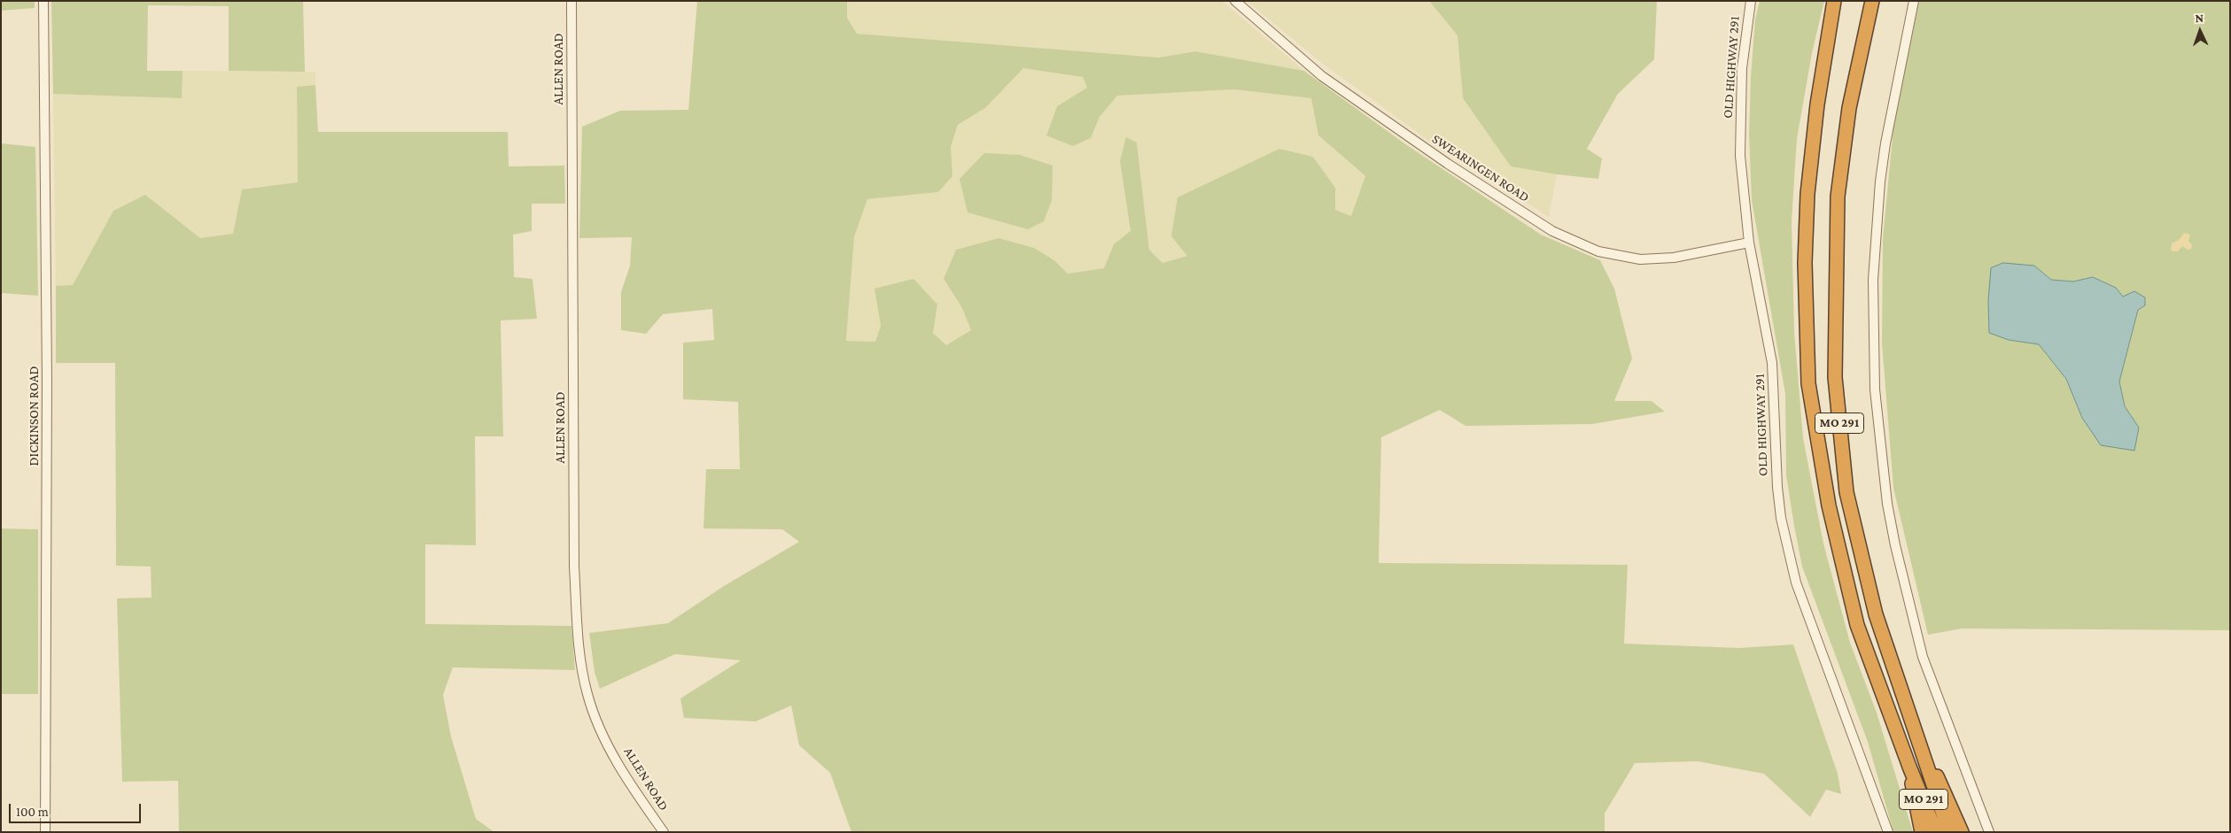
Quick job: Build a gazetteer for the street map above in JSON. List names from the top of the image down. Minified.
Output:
{"streets":{"highway":["MO 291"],"street":["OLD HIGHWAY 291","ALLEN ROAD","SWEARINGEN ROAD","DICKINSON ROAD"]},"crossings":[["OLD HIGHWAY 291","SWEARINGEN ROAD"]],"scale_bar":"100 m","north":"top"}
